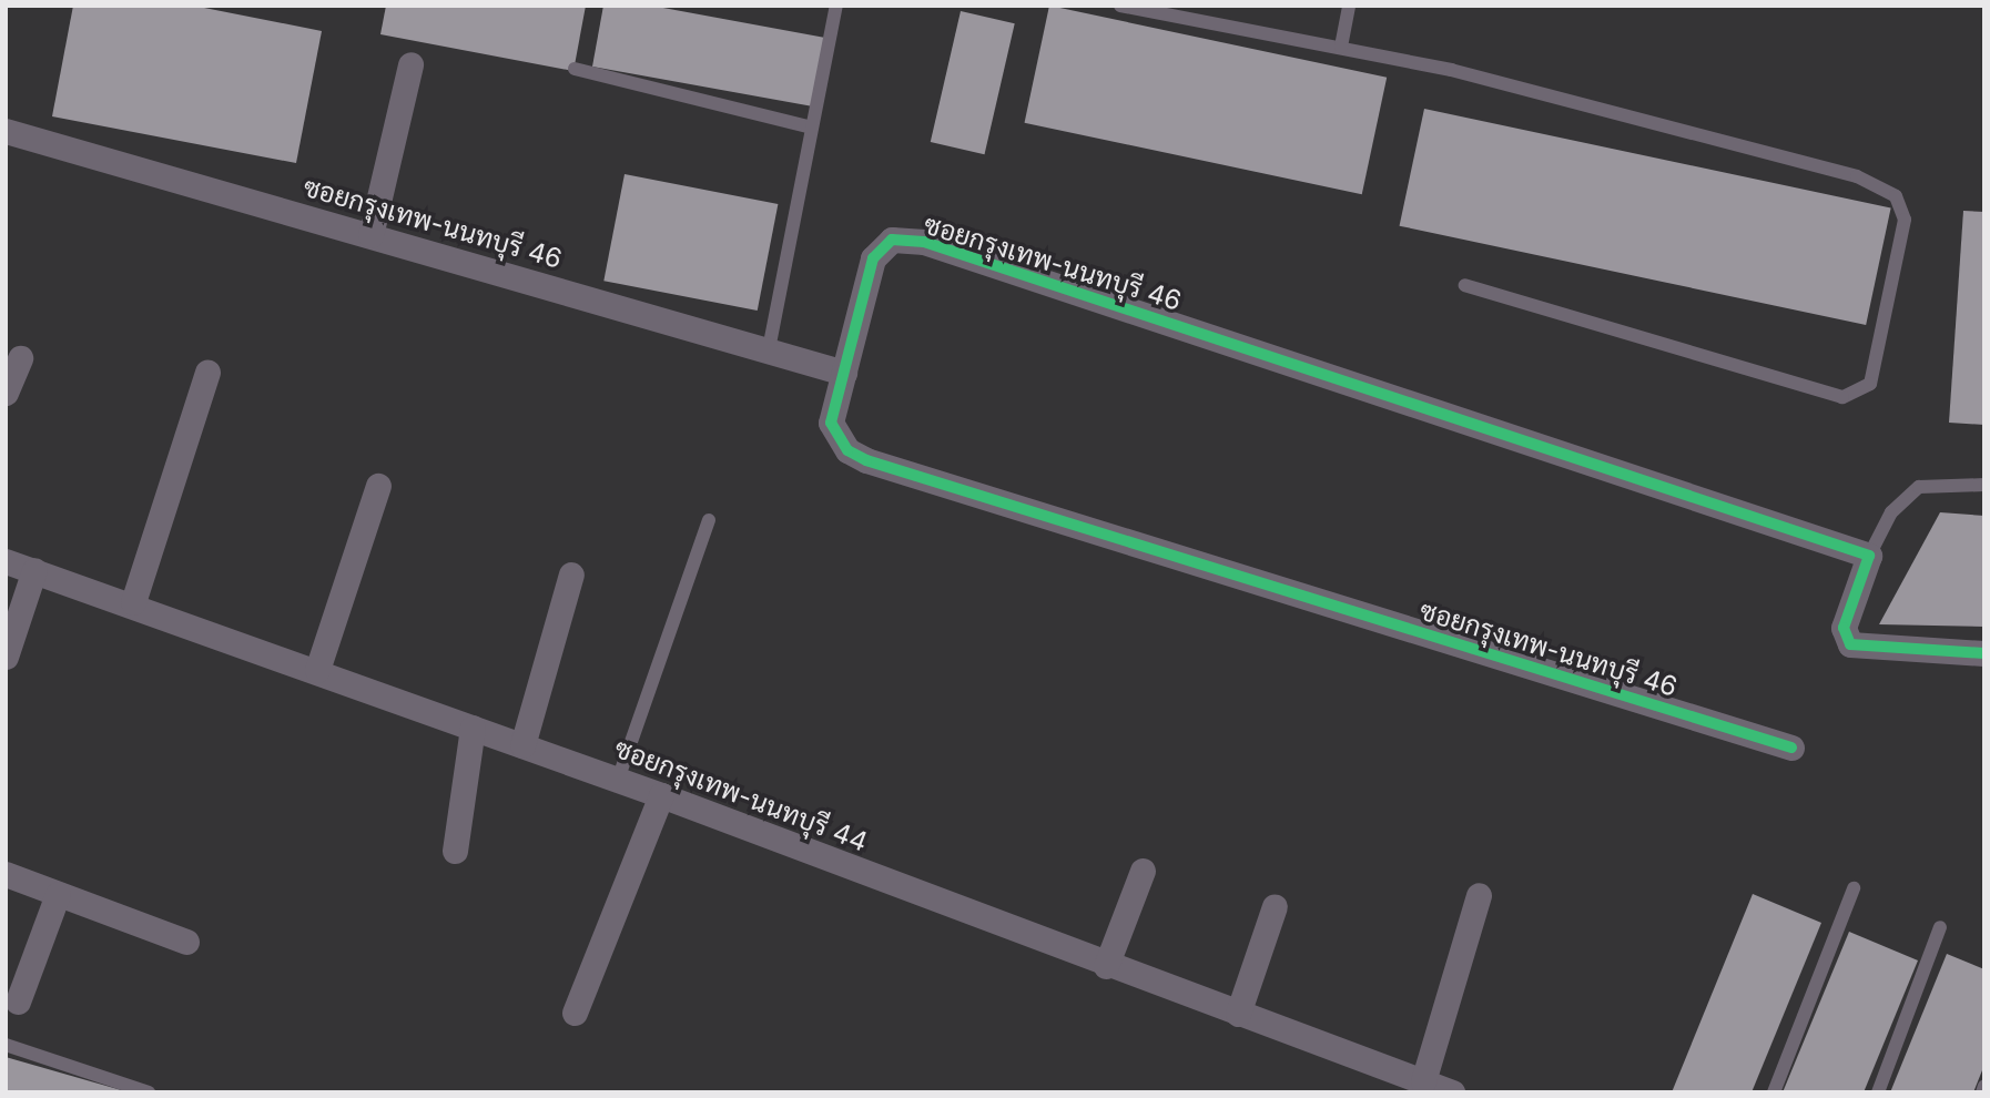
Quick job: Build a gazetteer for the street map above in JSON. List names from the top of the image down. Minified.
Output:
{"streets":{"street":["ซอยกรุงเทพ-นนทบุรี 46","ซอยกรุงเทพ-นนทบุรี 44"]}}
